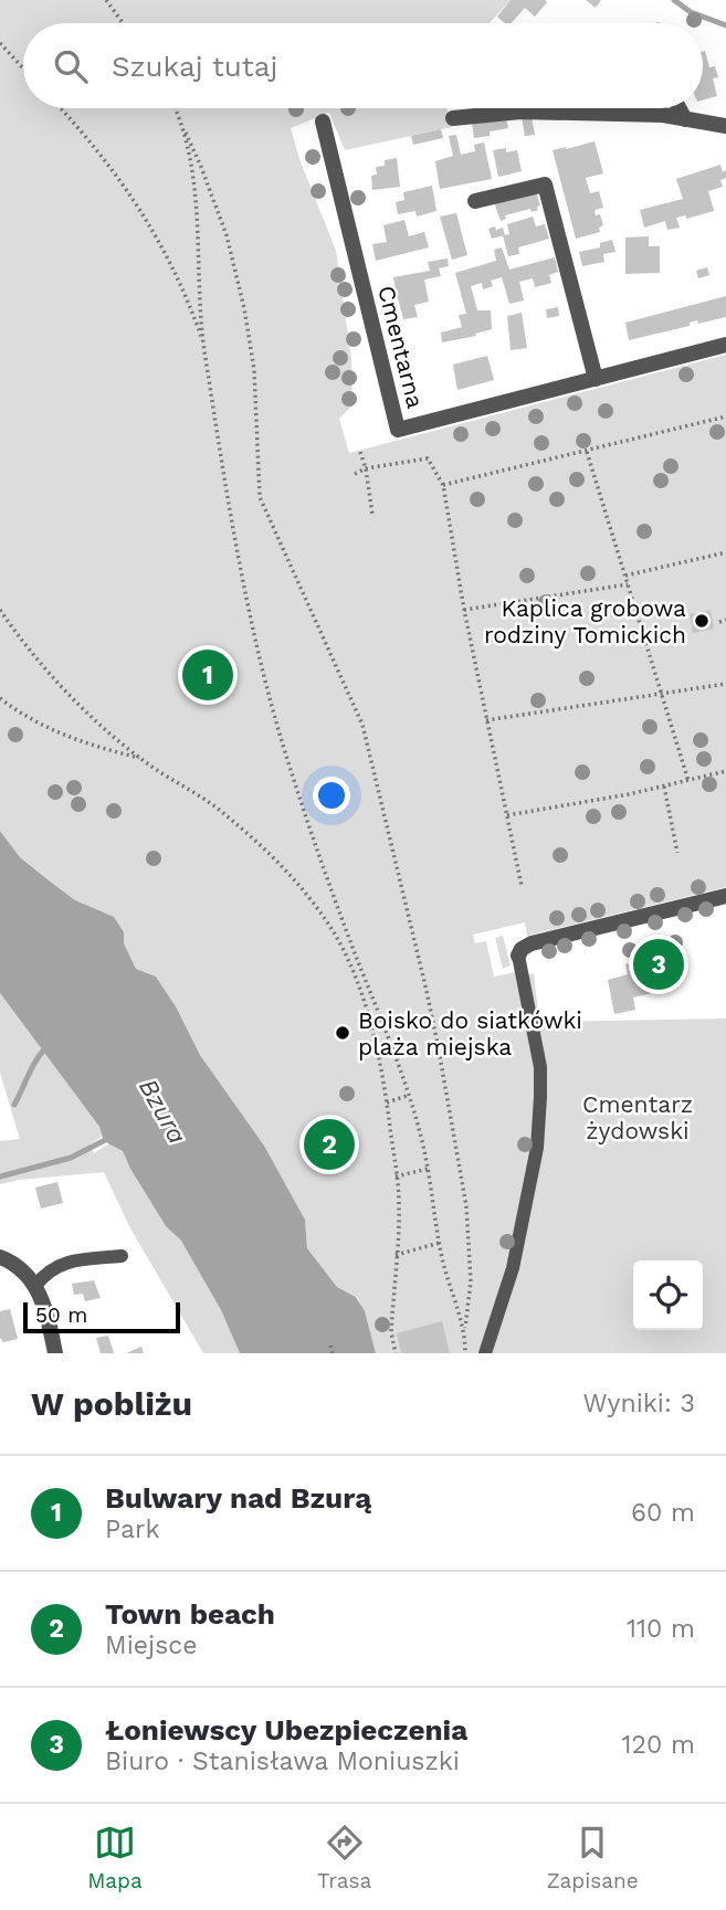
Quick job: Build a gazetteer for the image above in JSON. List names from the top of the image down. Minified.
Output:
{"streets":{"street":["Cmentarna"]},"water":["Bzura"],"parks":["Cmentarz żydowski"],"places":["Kaplica grobowa rodziny Tomickich","Boisko do siatkówki plaża miejska"],"scale_bar":"50 m","page":{"search":"Szukaj tutaj","pins":["1","3","2"],"scale":"50 m","heading":["W pobliżu","Wyniki: 3"],"list":[{"mark":"1","name":"Bulwary nad Bzurą","note":"Park","value":"60 m"},{"mark":"2","name":"Town beach","note":"Miejsce","value":"110 m"},{"mark":"3","name":"Łoniewscy Ubezpieczenia","note":"Biuro · Stanisława Moniuszki","value":"120 m"}],"nav":["Mapa","Trasa","Zapisane"]}}
